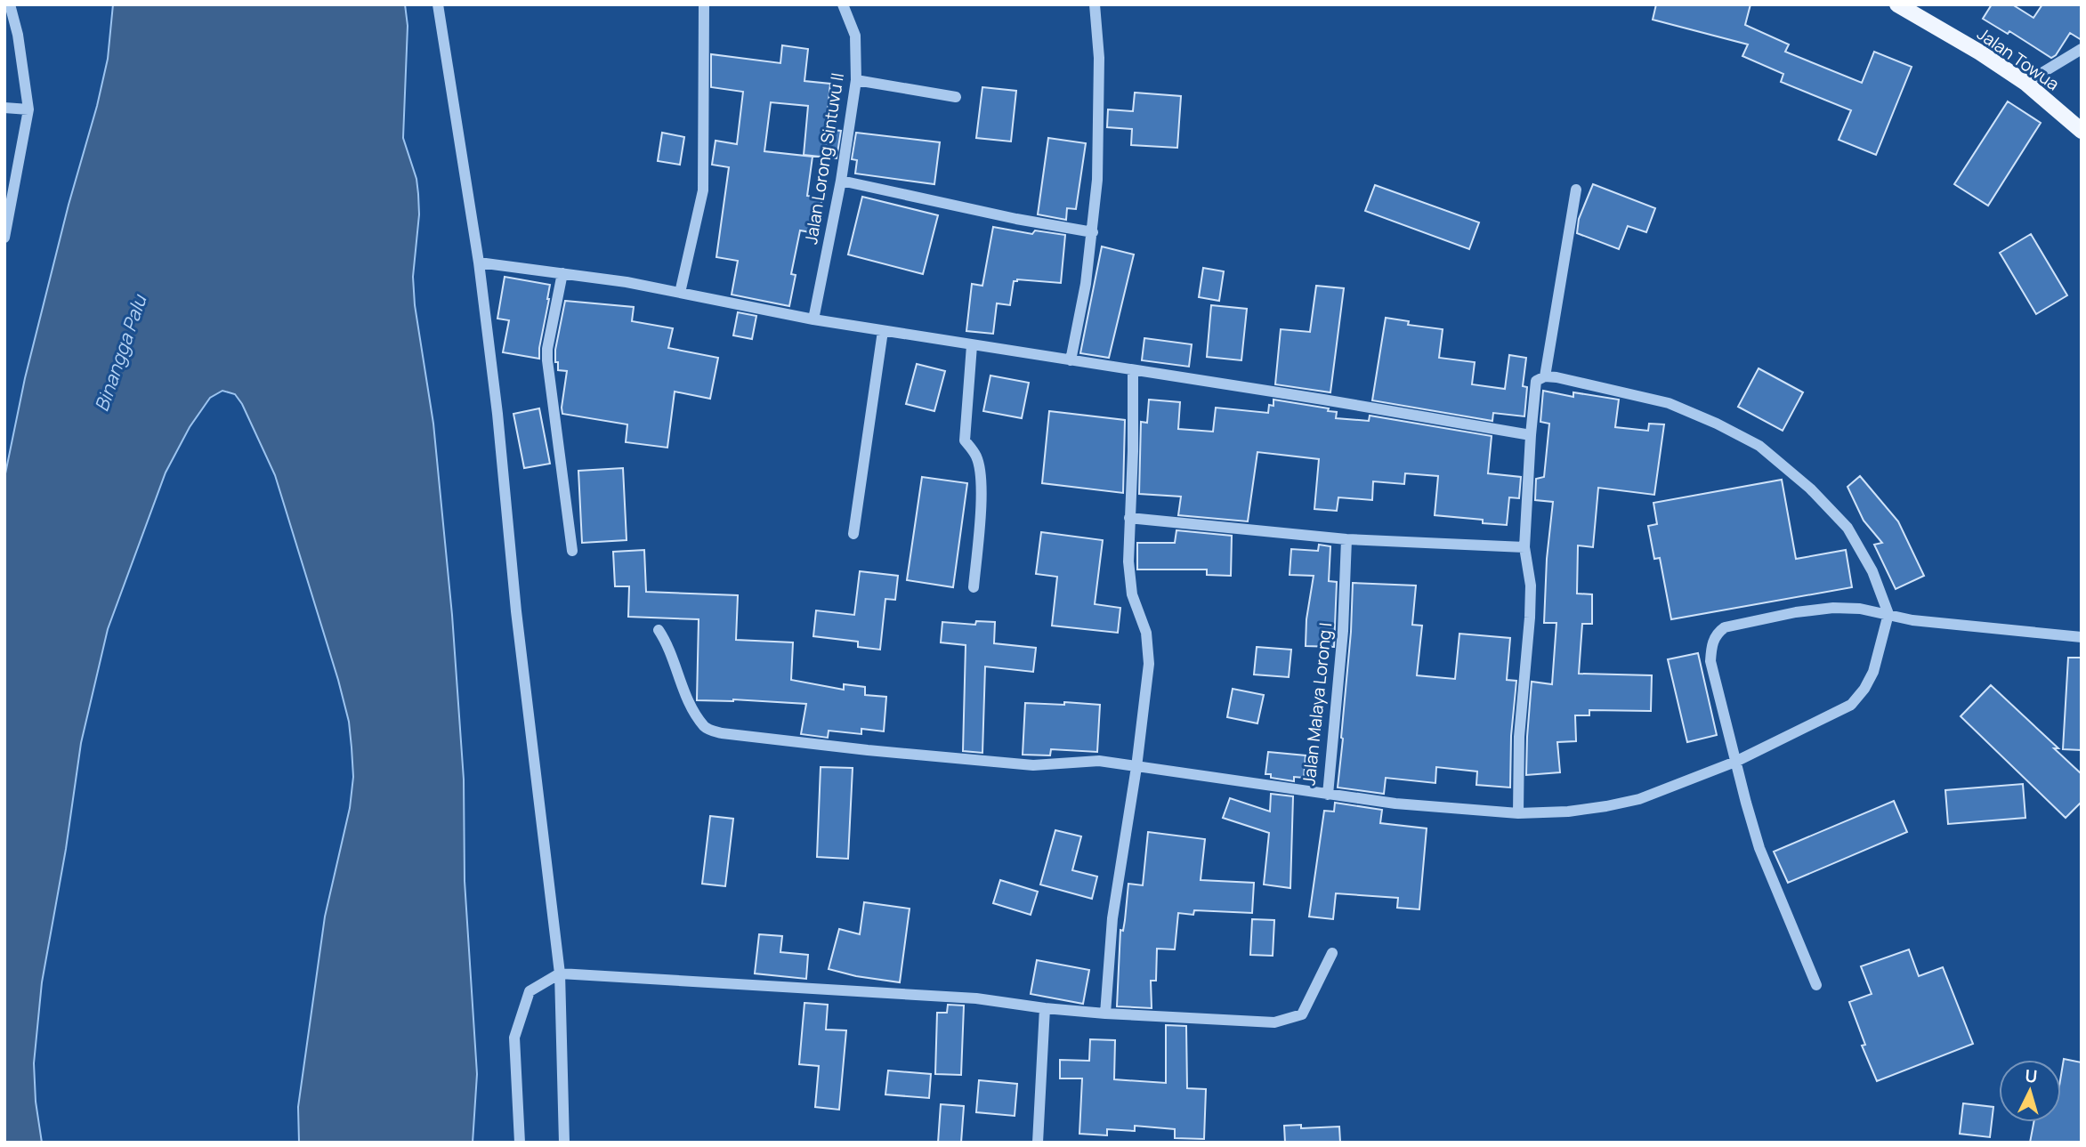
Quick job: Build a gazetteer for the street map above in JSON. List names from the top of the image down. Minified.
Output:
{"streets":{"main road":["Jalan Towua"],"street":["Jalan Lorong Sintuvu II","Jalan Malaya Lorong I"]},"water":["Binangga Palu"],"north":"top"}
